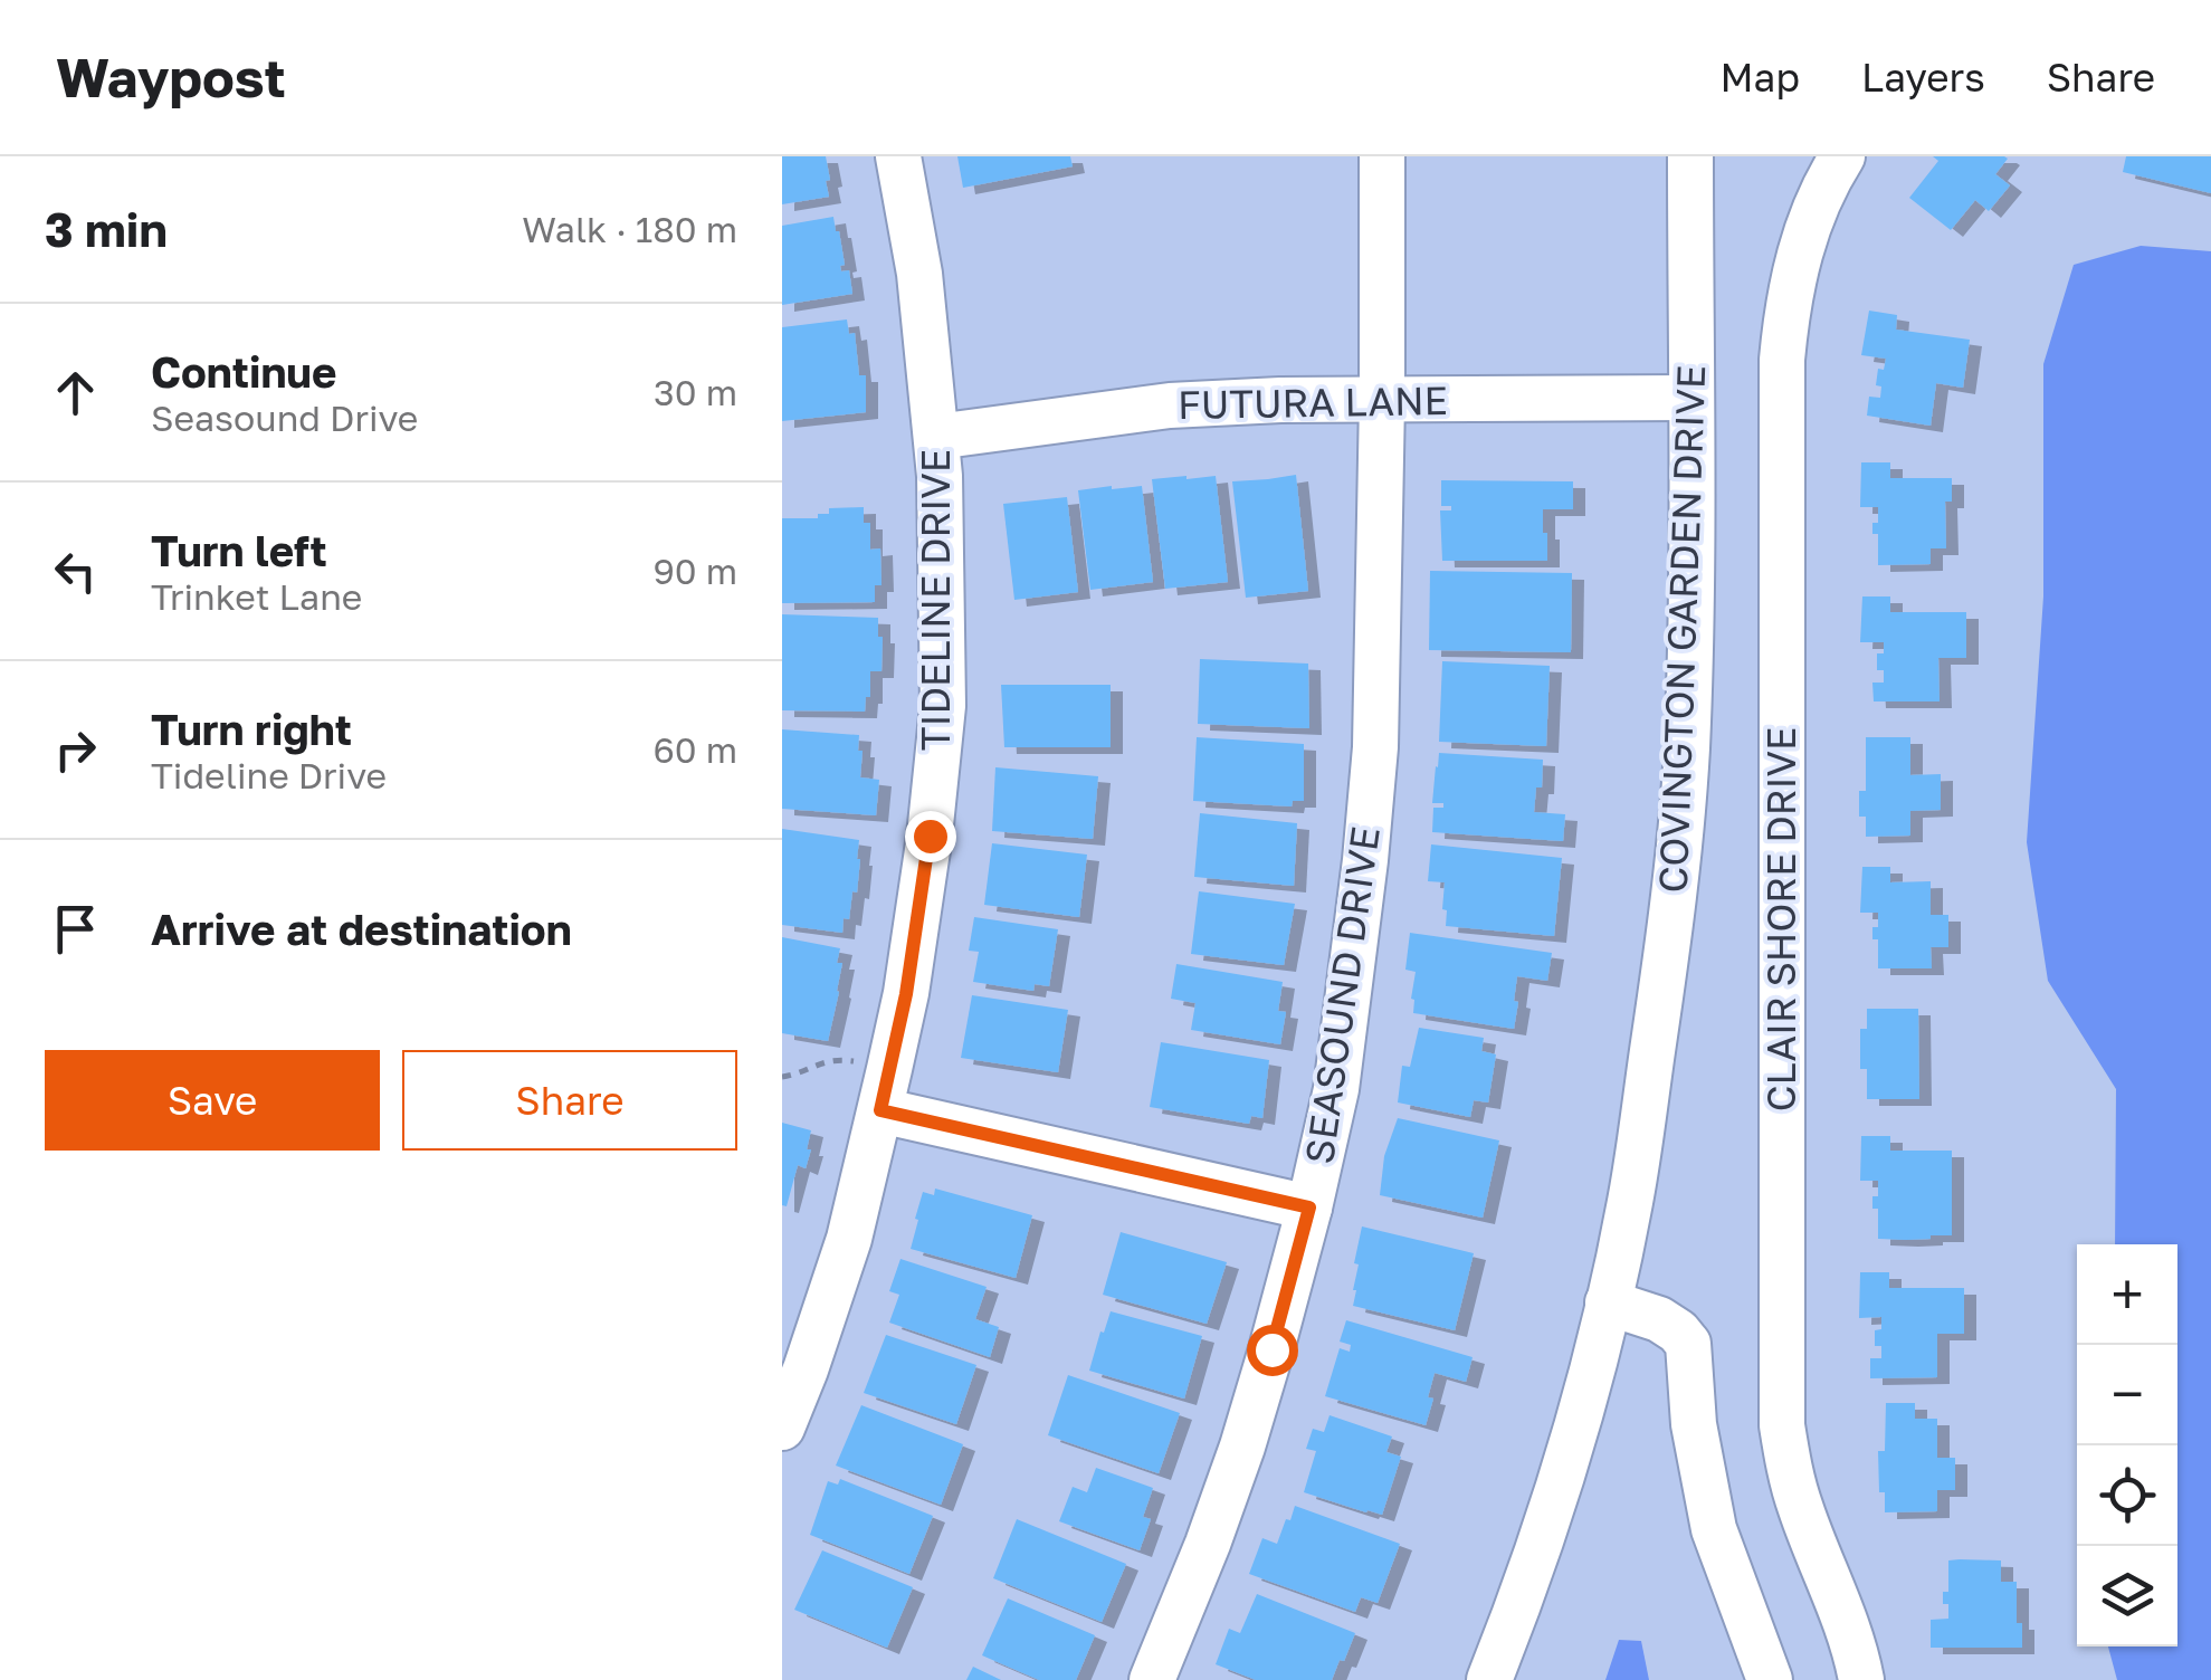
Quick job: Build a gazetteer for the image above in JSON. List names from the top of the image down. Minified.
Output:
{"streets":{"street":["FUTURA LANE","TIDELINE DRIVE","COVINGTON GARDEN DRIVE","CLAIR SHORE DRIVE","SEASOUND DRIVE"]},"crossings":[["FUTURA LANE","TIDELINE DRIVE"],["FUTURA LANE","COVINGTON GARDEN DRIVE"],["FUTURA LANE","SEASOUND DRIVE"]],"page":{"header":"Waypost","nav":["Map","Layers","Share"],"heading":["3 min","Walk · 180 m"],"list":[["Continue","Seasound Drive","30 m"],["Turn left","Trinket Lane","90 m"],["Turn right","Tideline Drive","60 m"],"Arrive at destination"],"buttons":["Save","Share"],"map_buttons":["+","−"]}}
